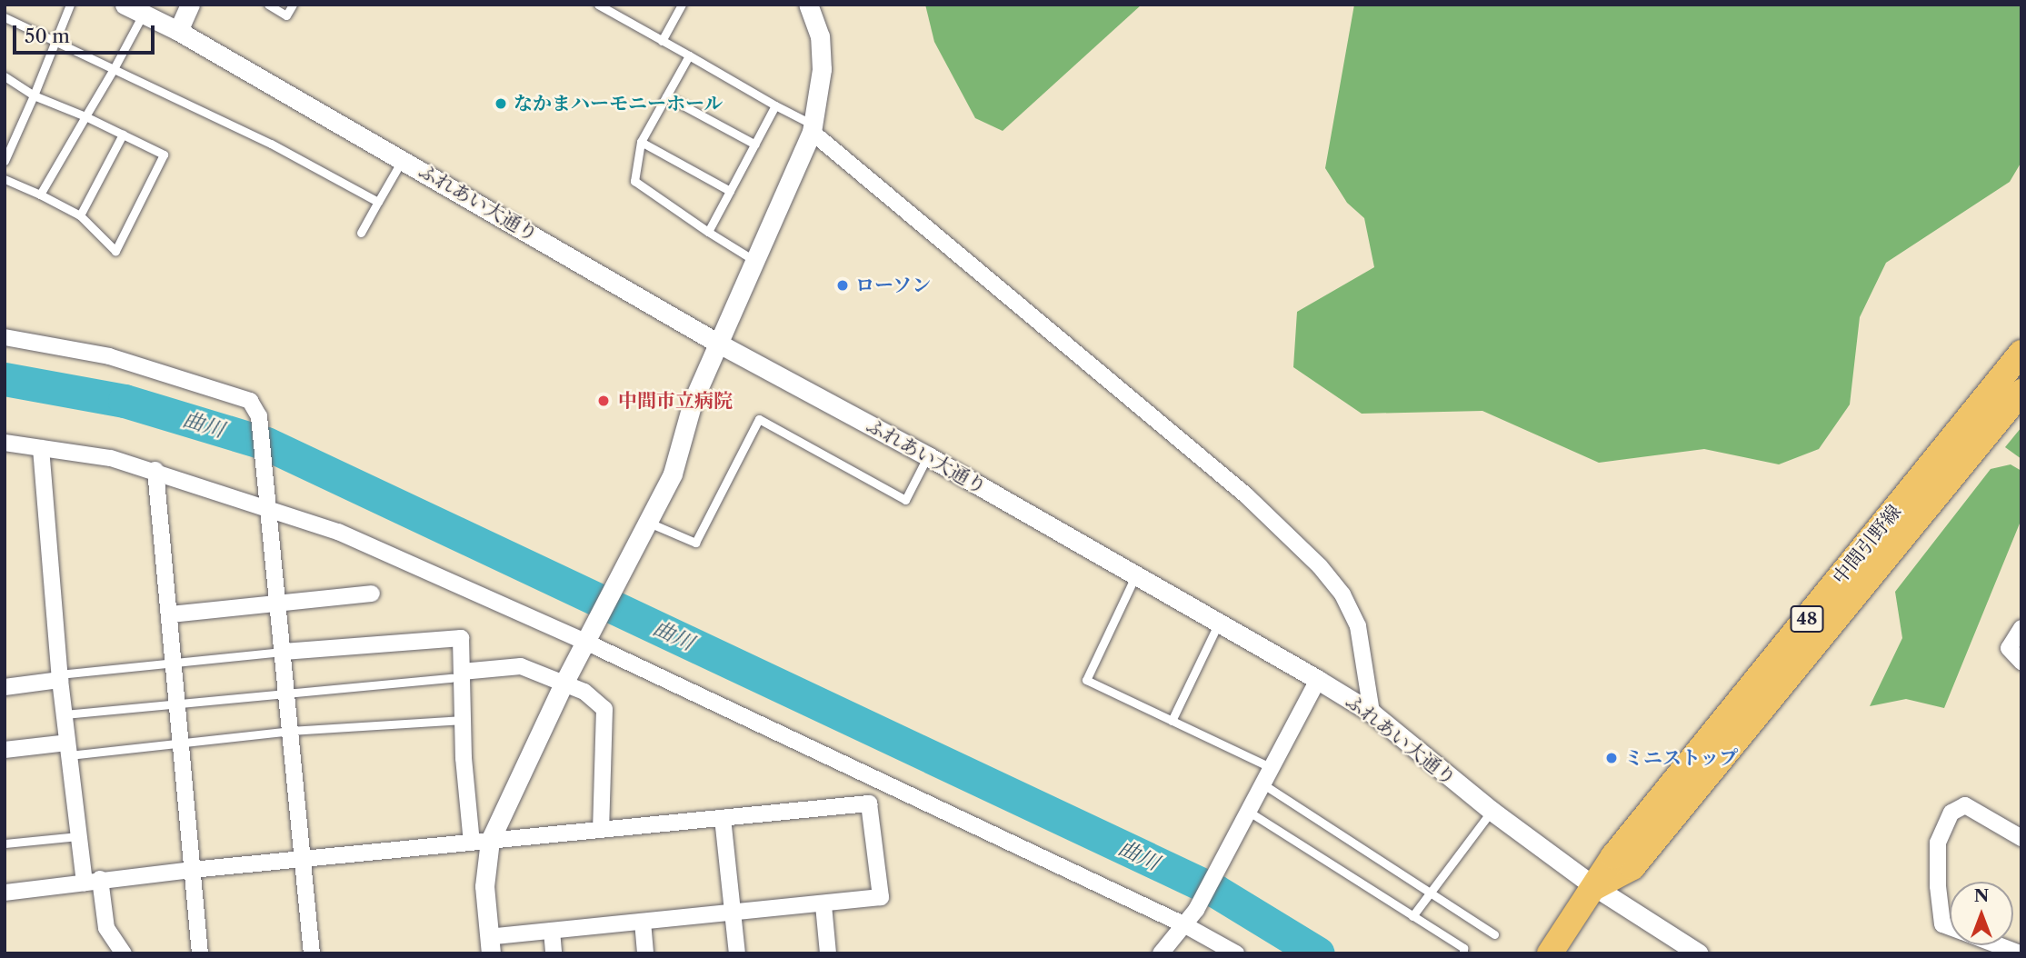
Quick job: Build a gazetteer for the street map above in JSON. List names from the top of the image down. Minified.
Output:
{"streets":{"main road":["中間引野線","48"],"street":["ふれあい大通り"]},"crossings":[["ふれあい大通り","中間引野線"]],"water":["曲川"],"places":["なかまハーモニーホール","ローソン","中間市立病院","ミニストップ"],"scale_bar":"50 m","north":"top"}
